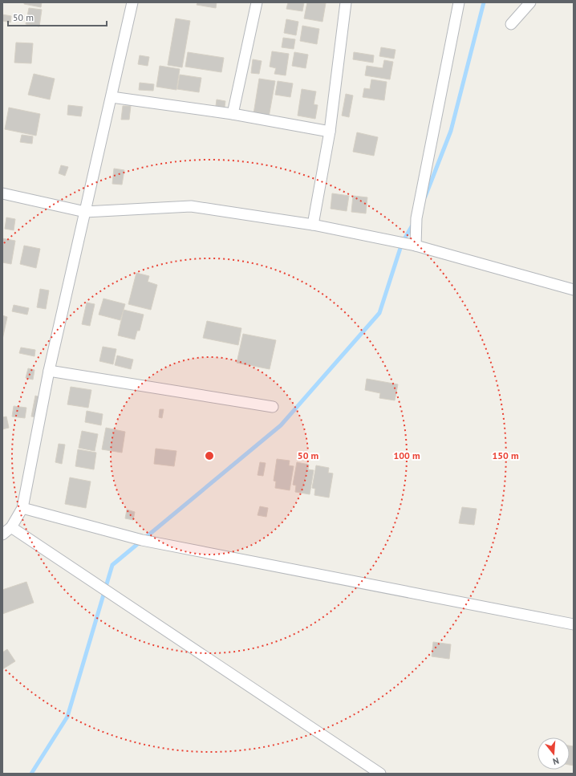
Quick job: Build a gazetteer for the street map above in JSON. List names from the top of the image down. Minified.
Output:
{"scale_bar":"50 m","north":"bottom","rings":["50 m","100 m","150 m"]}
